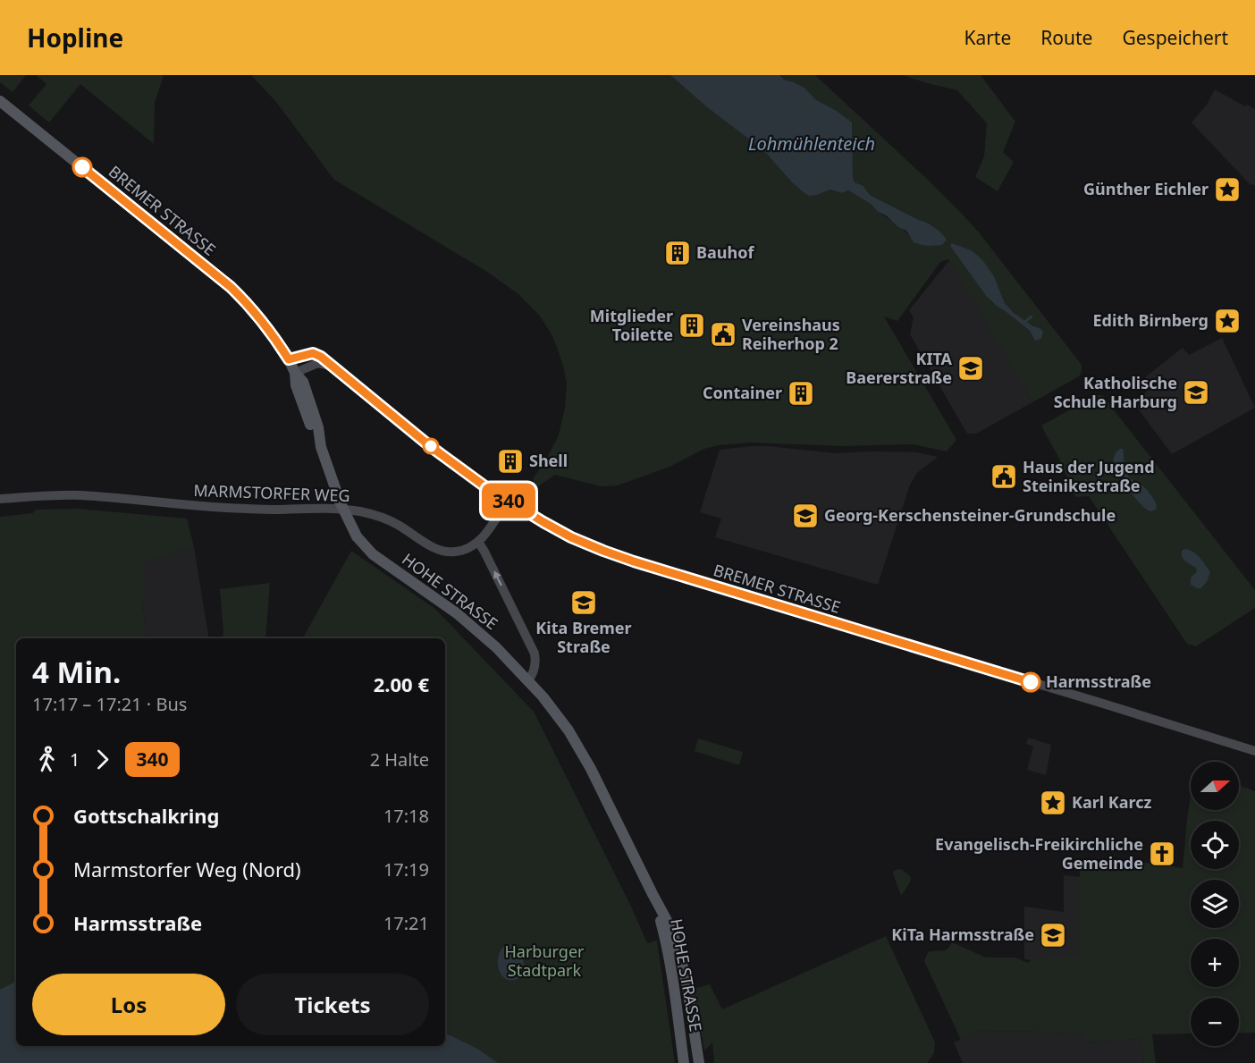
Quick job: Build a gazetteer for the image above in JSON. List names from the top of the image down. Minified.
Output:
{"streets":{"main road":["BREMER STRASSE","MARMSTORFER WEG","HOHE STRASSE"]},"crossings":[["BREMER STRASSE","MARMSTORFER WEG"],["BREMER STRASSE","HOHE STRASSE"]],"water":["Lohmühlenteich"],"parks":["Harburger Stadtpark"],"places":{"place":["Günther Eichler","Edith Birnberg","Karl Karcz"],"building":["Bauhof","Mitglieder Toilette","Container","Shell"],"public building":["Vereinshaus Reiherhop 2","Haus der Jugend Steinikestraße"],"school or university":["KITA Baererstraße","Katholische Schule Harburg","Georg-Kerschensteiner-Grundschule","Kita Bremer Straße","KiTa Harmsstraße"],"other":["Harmsstraße"],"church":["Evangelisch-Freikirchliche Gemeinde"]},"lines":["bus line 340"],"north":"right","page":{"header":"Hopline","nav":["Karte","Route","Gespeichert"],"on_map":"340","heading":["4 Min.","17:17 – 17:21 · Bus","2.00 €"],"legs":["1","340","2 Halte"],"map_buttons":["+","−"],"list":[{"name":"Gottschalkring","value":"17:18"},{"name":"Marmstorfer Weg (Nord)","value":"17:19"},{"name":"Harmsstraße","value":"17:21"}],"buttons":["Los","Tickets"]}}
